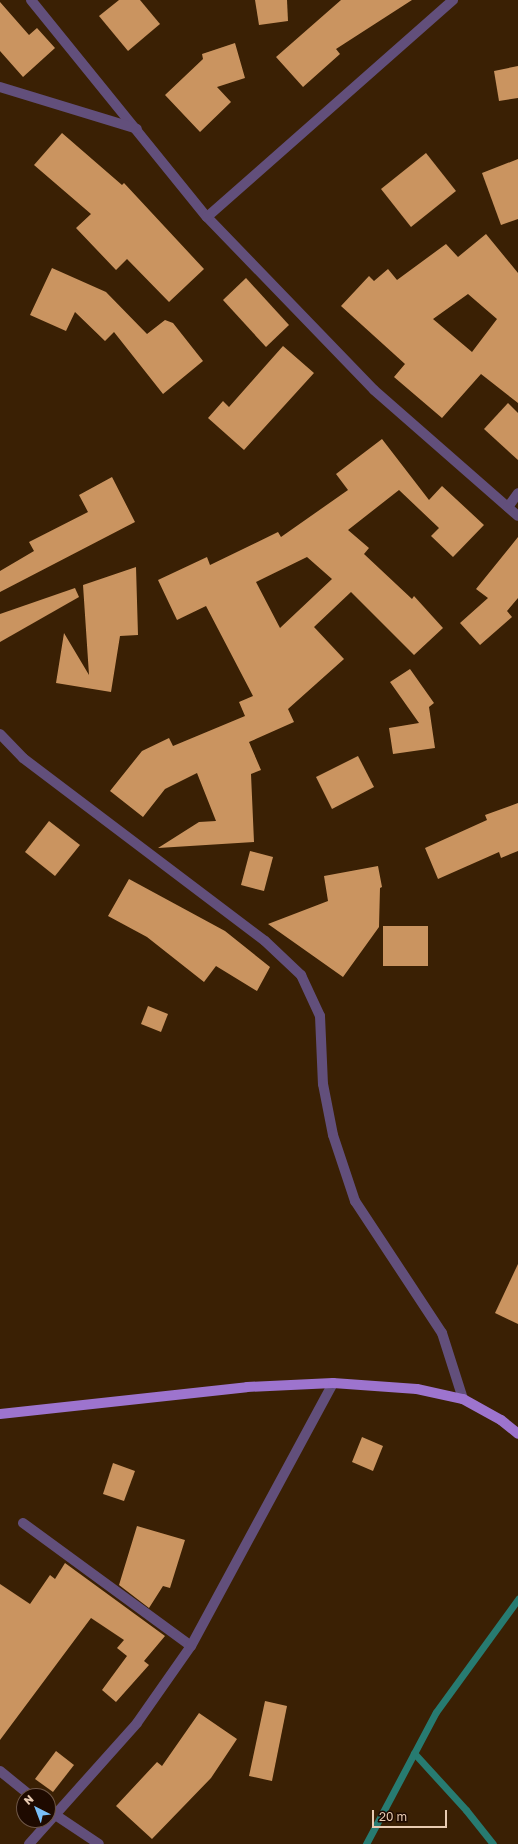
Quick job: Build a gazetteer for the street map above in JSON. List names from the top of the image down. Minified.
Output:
{"scale_bar":"20 m","north":"top left"}
